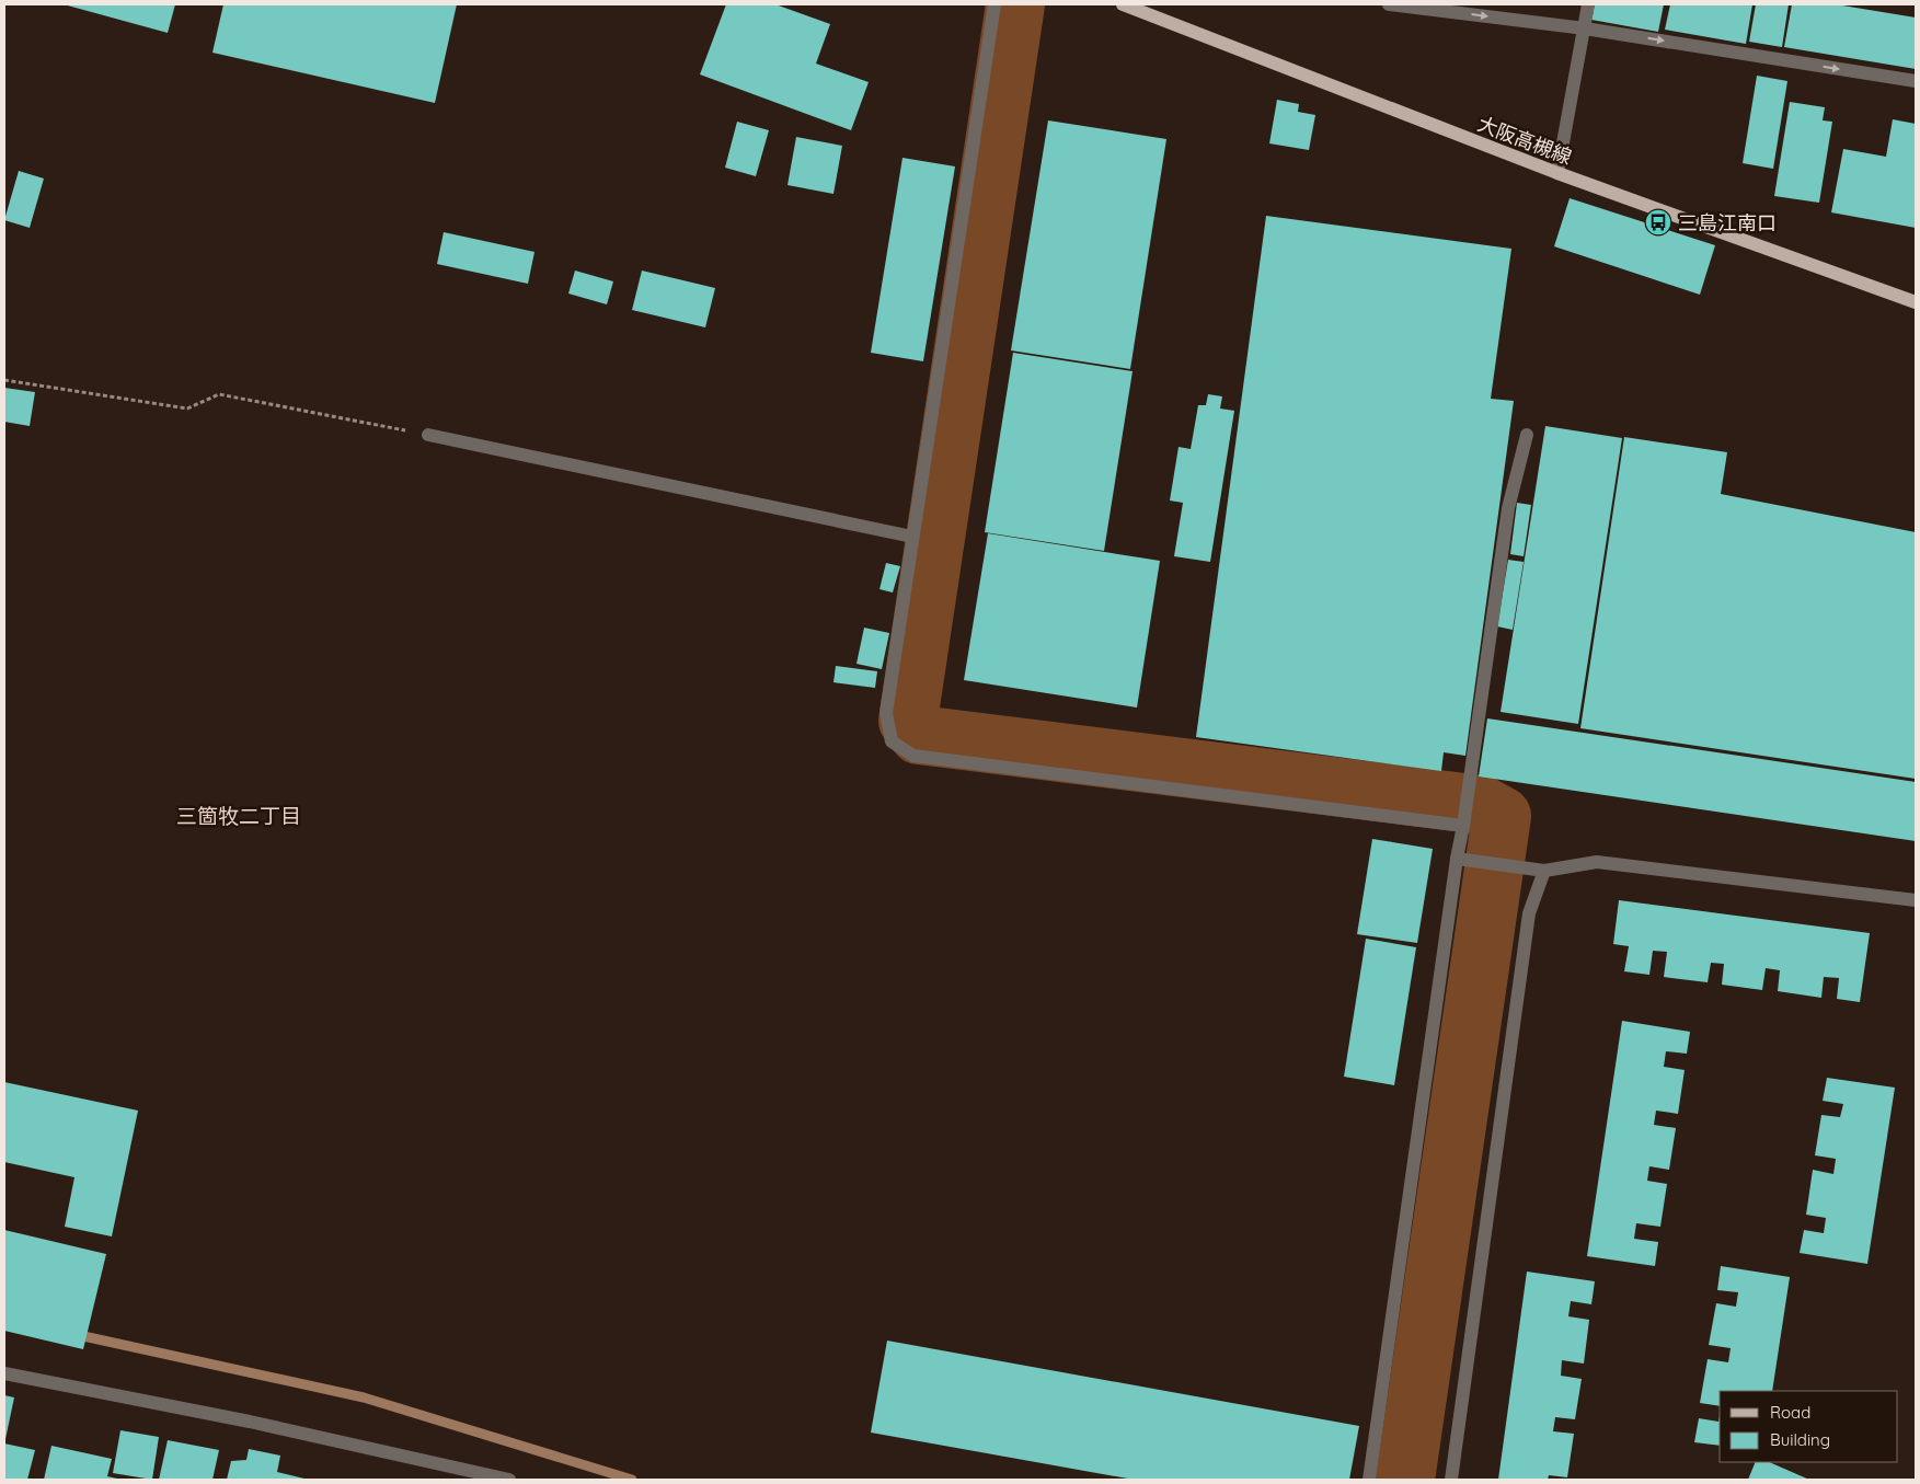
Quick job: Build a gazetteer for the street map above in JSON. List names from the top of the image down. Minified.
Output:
{"streets":{"main road":["大阪高槻線"]},"districts":["三箇牧二丁目"],"places":{"bus stop":["三島江南口"]},"legend":["Road","Building"]}
